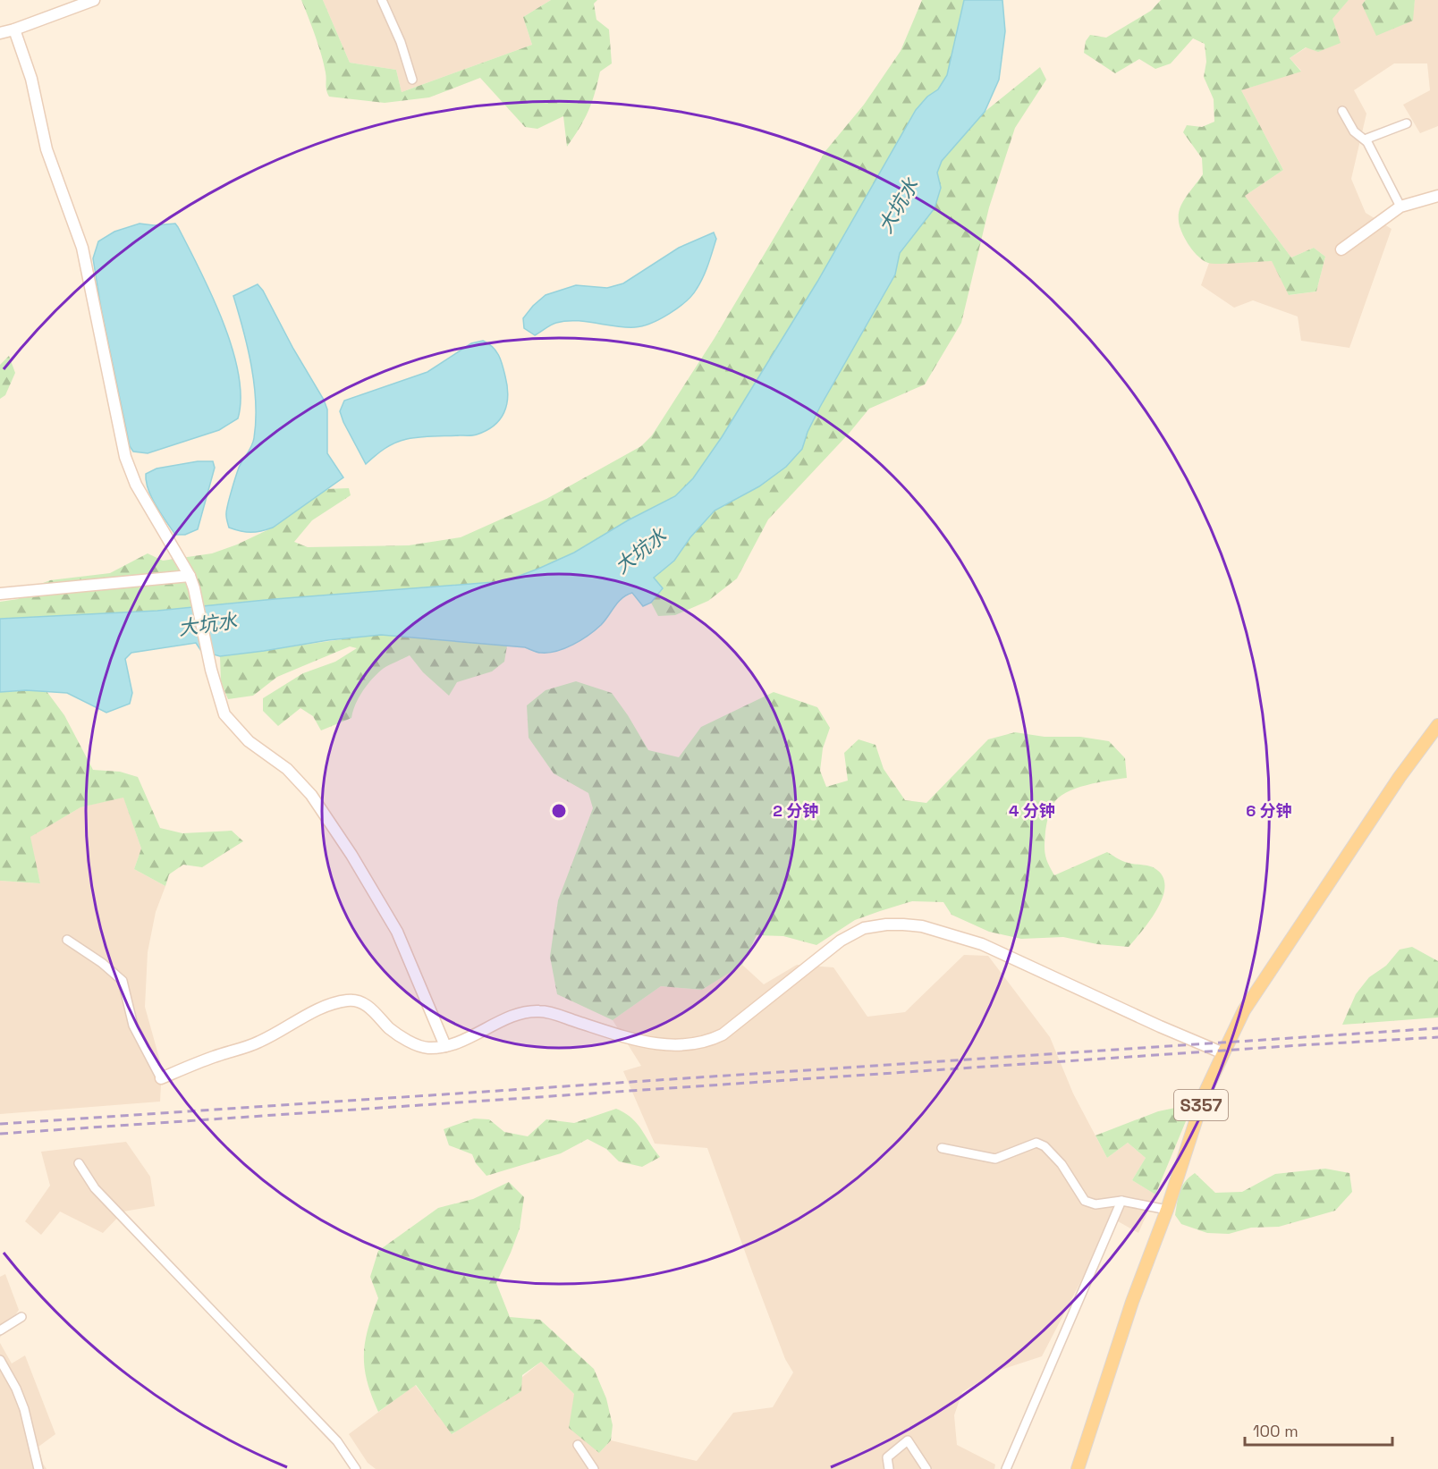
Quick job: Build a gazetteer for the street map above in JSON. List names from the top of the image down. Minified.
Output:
{"streets":{"main road":["S357"]},"water":["大坑水"],"scale_bar":"100 m","rings":["2 分钟","4 分钟","6 分钟"]}
